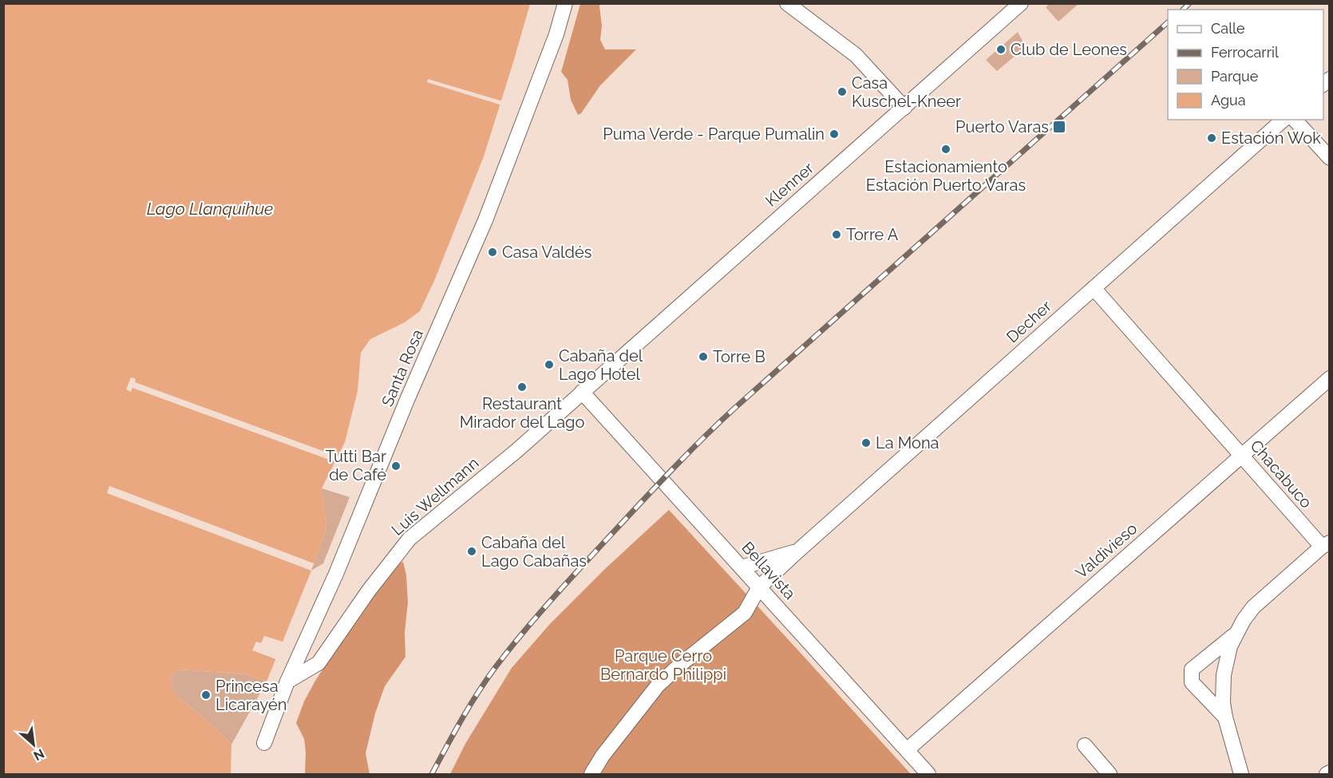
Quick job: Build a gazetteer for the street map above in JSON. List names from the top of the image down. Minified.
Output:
{"streets":{"street":["Klenner","Decher","Santa Rosa","Chacabuco","Luis Wellmann","Valdivieso","Bellavista"]},"crossings":[["Klenner","Luis Wellmann"],["Klenner","Bellavista"],["Decher","Chacabuco"],["Decher","Bellavista"],["Santa Rosa","Luis Wellmann"],["Chacabuco","Valdivieso"],["Luis Wellmann","Bellavista"],["Valdivieso","Bellavista"]],"water":["Lago Llanquihue"],"parks":["Parque Cerro Bernardo Philippi"],"places":{"other":["Club de Leones","Casa Kuschel-Kneer","Puma Verde - Parque Pumalin","Estación Wok","Estacionamiento Estación Puerto Varas","Torre A","Casa Valdés","Torre B","Cabaña del Lago Hotel","Restaurant Mirador del Lago","La Mona","Tutti Bar de Café","Cabaña del Lago Cabañas","Princesa Licarayén"],"transit":["Puerto Varas"]},"legend":["Calle","Ferrocarril","Parque","Agua"],"north":"bottom right"}
